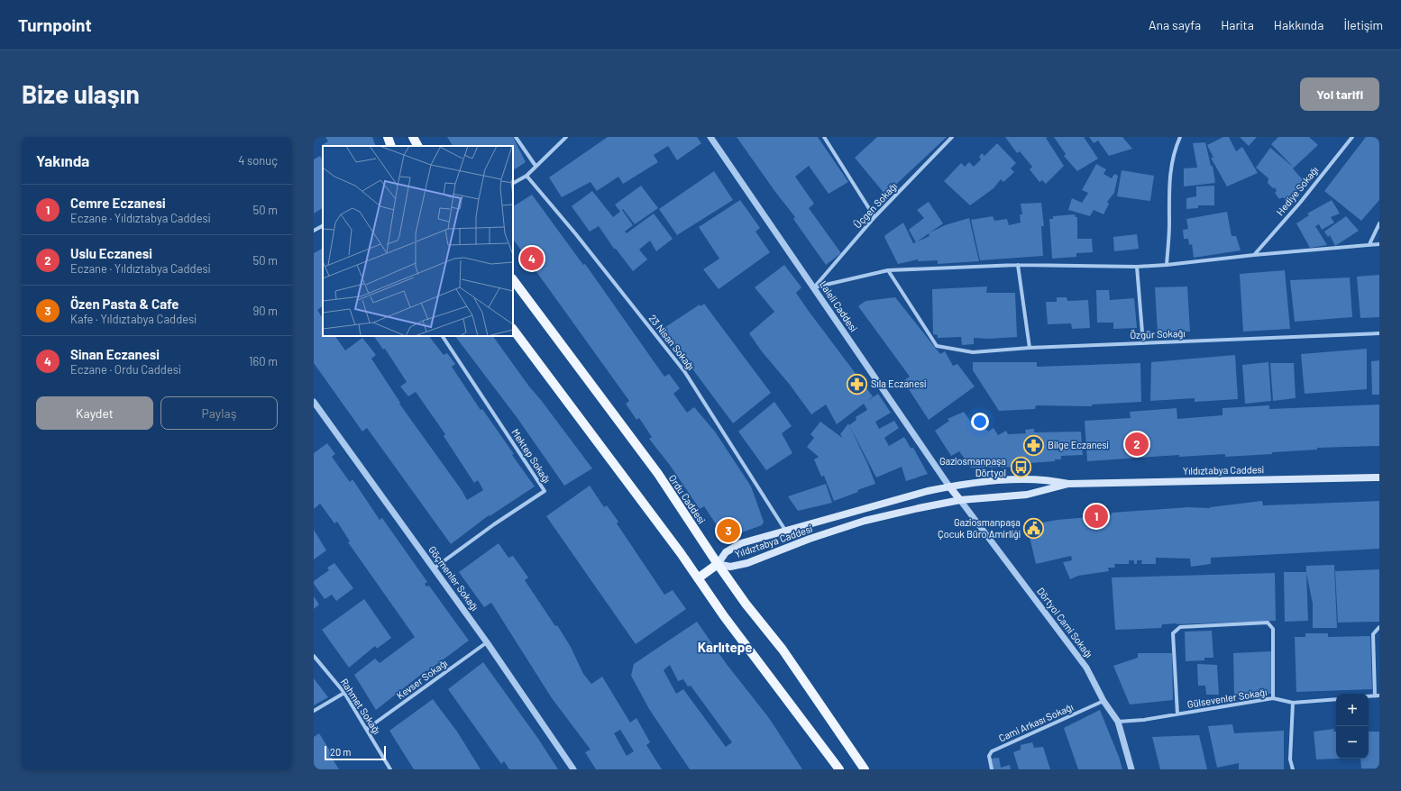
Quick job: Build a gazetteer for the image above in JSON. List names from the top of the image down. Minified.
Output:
{"streets":{"main road":["Yıldıztabya Caddesi","Ordu Caddesi"],"street":["Hediye Sokağı","Üçgen Sokağı","Laleli Caddesi","Özgür Sokağı","23 Nisan Sokağı","Mektep Sokağı","Göçmenler Sokağı","Dörtyol Cami Sokağı","Kevser Sokağı","Gülsevenler Sokağı","Rahmet Sokağı","Cami Arkası Sokağı"]},"crossings":[["Üçgen Sokağı","Laleli Caddesi"],["Laleli Caddesi","Yıldıztabya Caddesi"],["23 Nisan Sokağı","Yıldıztabya Caddesi"],["Mektep Sokağı","Göçmenler Sokağı"],["Yıldıztabya Caddesi","Ordu Caddesi"],["Yıldıztabya Caddesi","Dörtyol Cami Sokağı"],["Göçmenler Sokağı","Kevser Sokağı"],["Dörtyol Cami Sokağı","Gülsevenler Sokağı"],["Dörtyol Cami Sokağı","Cami Arkası Sokağı"],["Kevser Sokağı","Rahmet Sokağı"]],"districts":["Karlıtepe"],"places":{"pharmacy":["Sıla Eczanesi","Bilge Eczanesi"],"bus stop":["Gaziosmanpaşa Dörtyol"],"public building":["Gaziosmanpaşa Çocuk Büro Amirliği"]},"scale_bar":"20 m","page":{"header":"Turnpoint","nav":["Ana sayfa","Harita","Hakkında","İletişim"],"buttons":["Yol tarifi",["Kaydet","Paylaş"]],"title":"Bize ulaşın","heading":["Yakında","4 sonuç"],"list":[{"mark":"1","name":"Cemre Eczanesi","note":"Eczane · Yıldıztabya Caddesi","value":"50 m"},{"mark":"2","name":"Uslu Eczanesi","note":"Eczane · Yıldıztabya Caddesi","value":"50 m"},{"mark":"3","name":"Özen Pasta & Cafe","note":"Kafe · Yıldıztabya Caddesi","value":"90 m"},{"mark":"4","name":"Sinan Eczanesi","note":"Eczane · Ordu Caddesi","value":"160 m"}],"pins":["4","2","1","3"],"map_buttons":["+","−"],"scale":"20 m"}}
